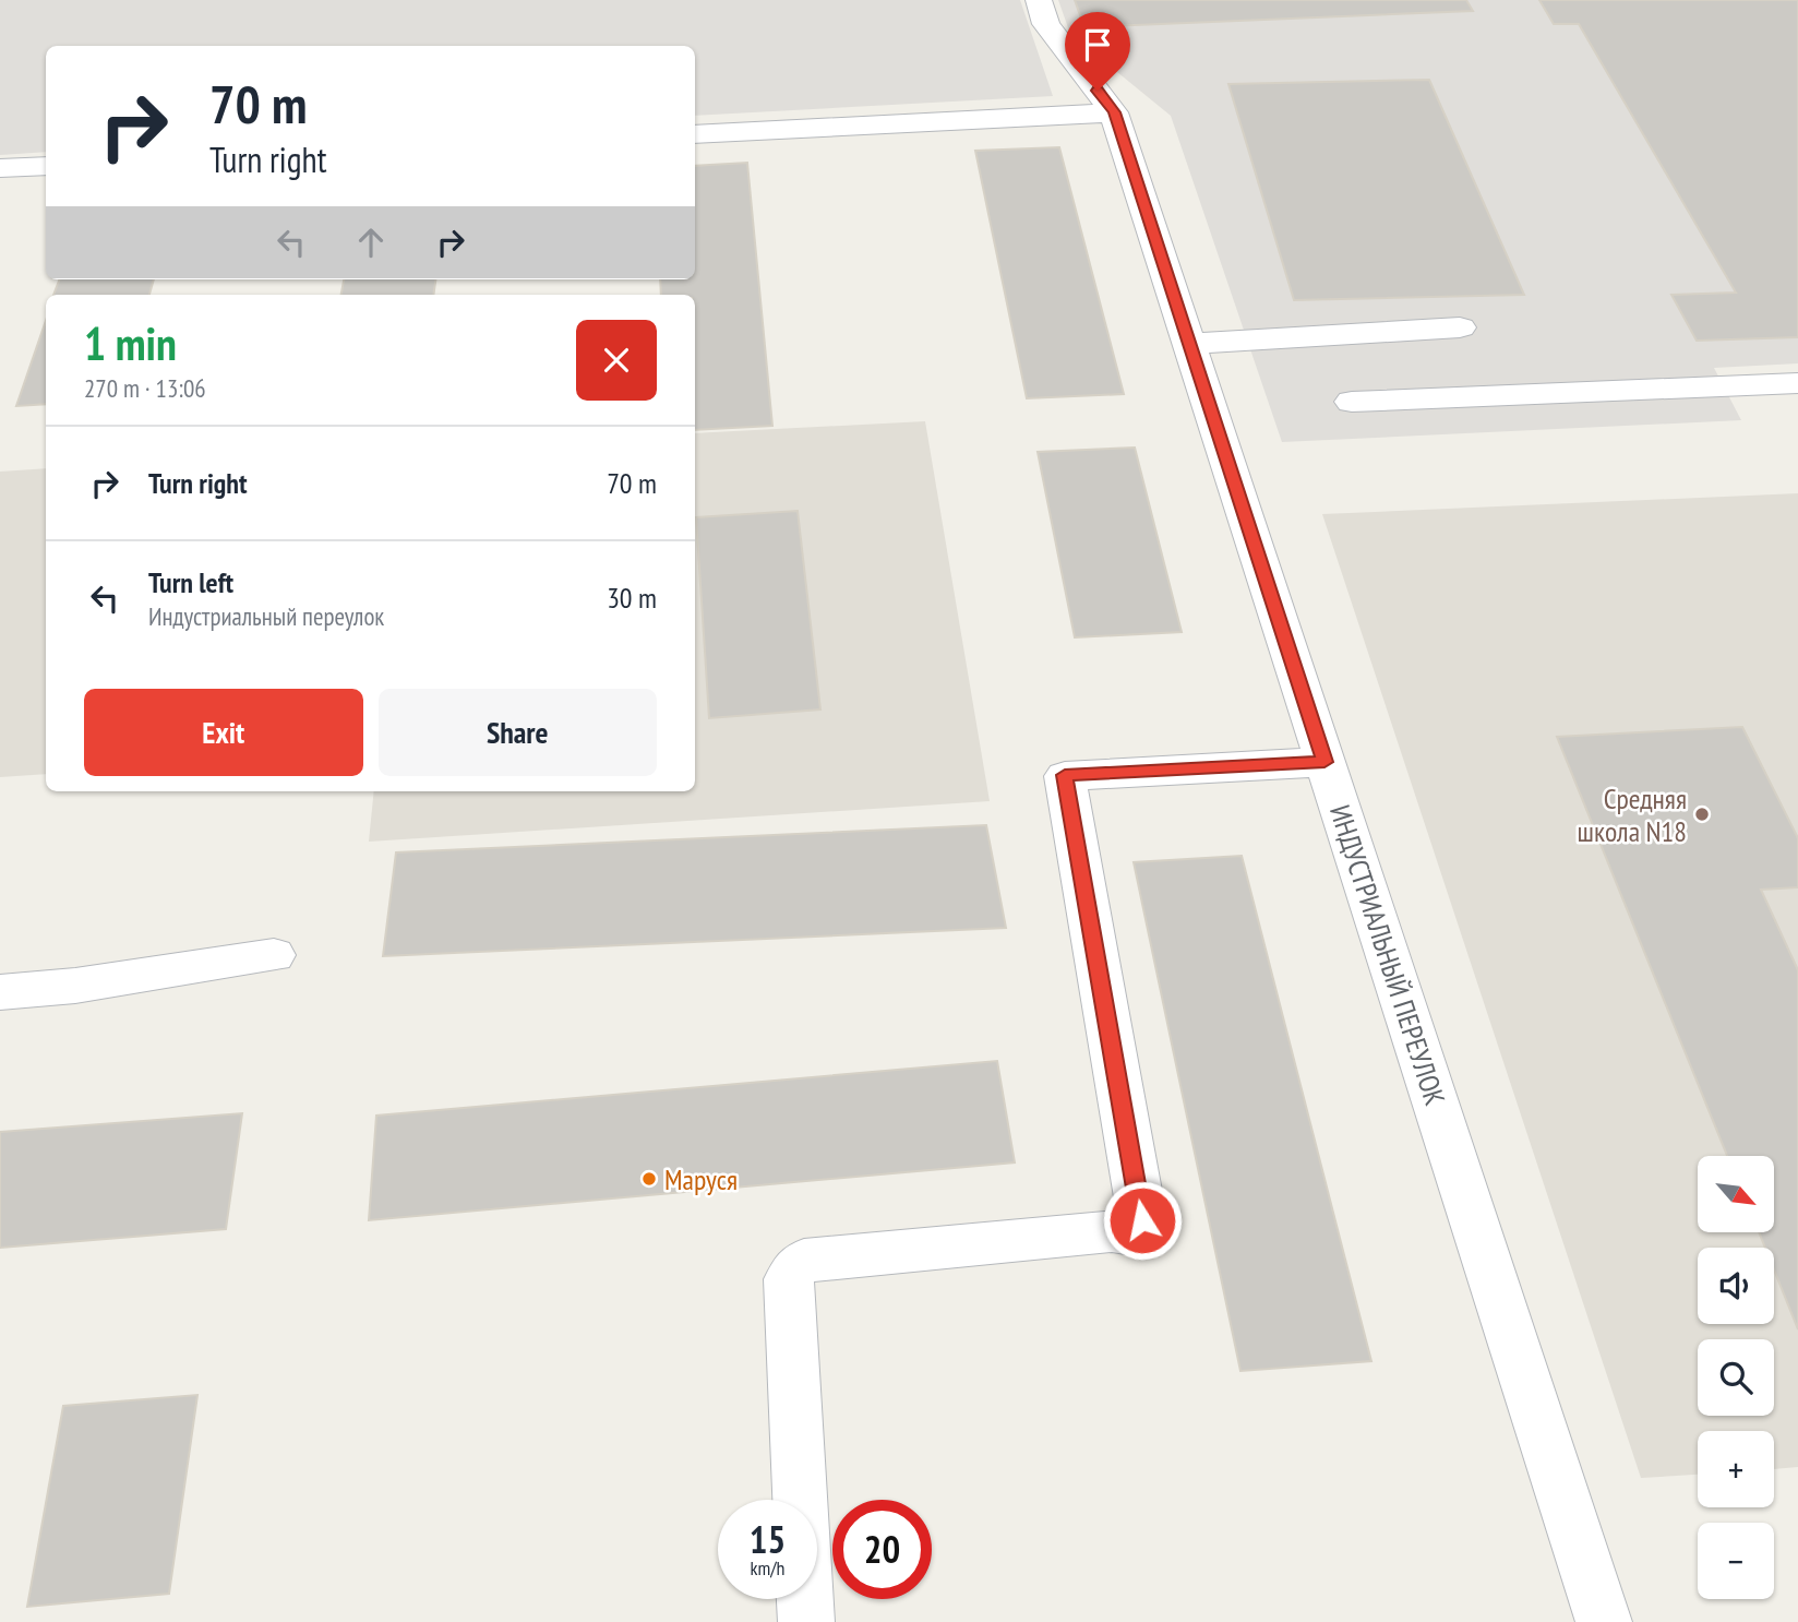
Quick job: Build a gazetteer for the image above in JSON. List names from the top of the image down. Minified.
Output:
{"streets":{"street":["ИНДУСТРИАЛЬНЫЙ ПЕРЕУЛОК"]},"places":["Средняя школа N18","Маруся"],"north":"bottom right","page":{"turn":["70 m","Turn right"],"heading":["1 min","270 m · 13:06"],"list":[{"name":"Turn right","value":"70 m"},{"name":"Turn left","note":"Индустриальный переулок","value":"30 m"}],"buttons":["Exit","Share"],"map_buttons":["+","−"],"speed":"15 km/h","limit":"20"}}
